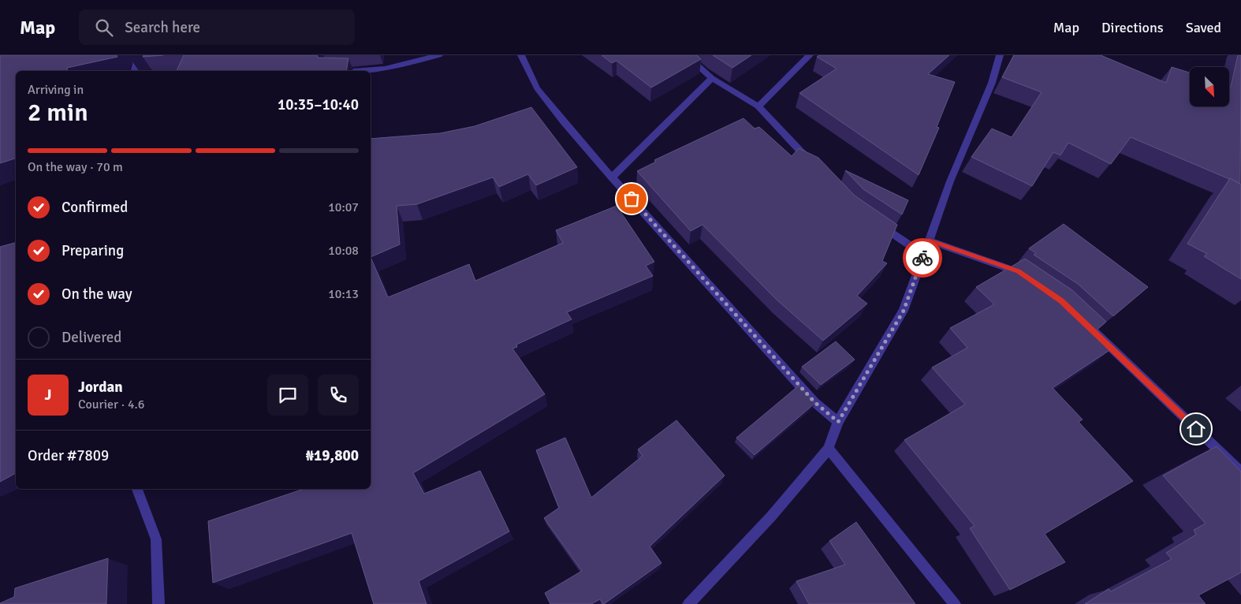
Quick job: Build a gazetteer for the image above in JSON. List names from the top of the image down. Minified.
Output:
{"north":"bottom right","page":{"header":"Map","search":"Search here","nav":["Map","Directions","Saved"],"heading":["2 min","Arriving in","10:35–10:40"],"panel":["Jordan","Courier · 4.6","Order #7809","₦19,800"],"bar":"On the way · 70 m","list":[["Confirmed","10:07"],["Preparing","10:08"],["On the way","10:13"],"Delivered"],"round":"J"}}
